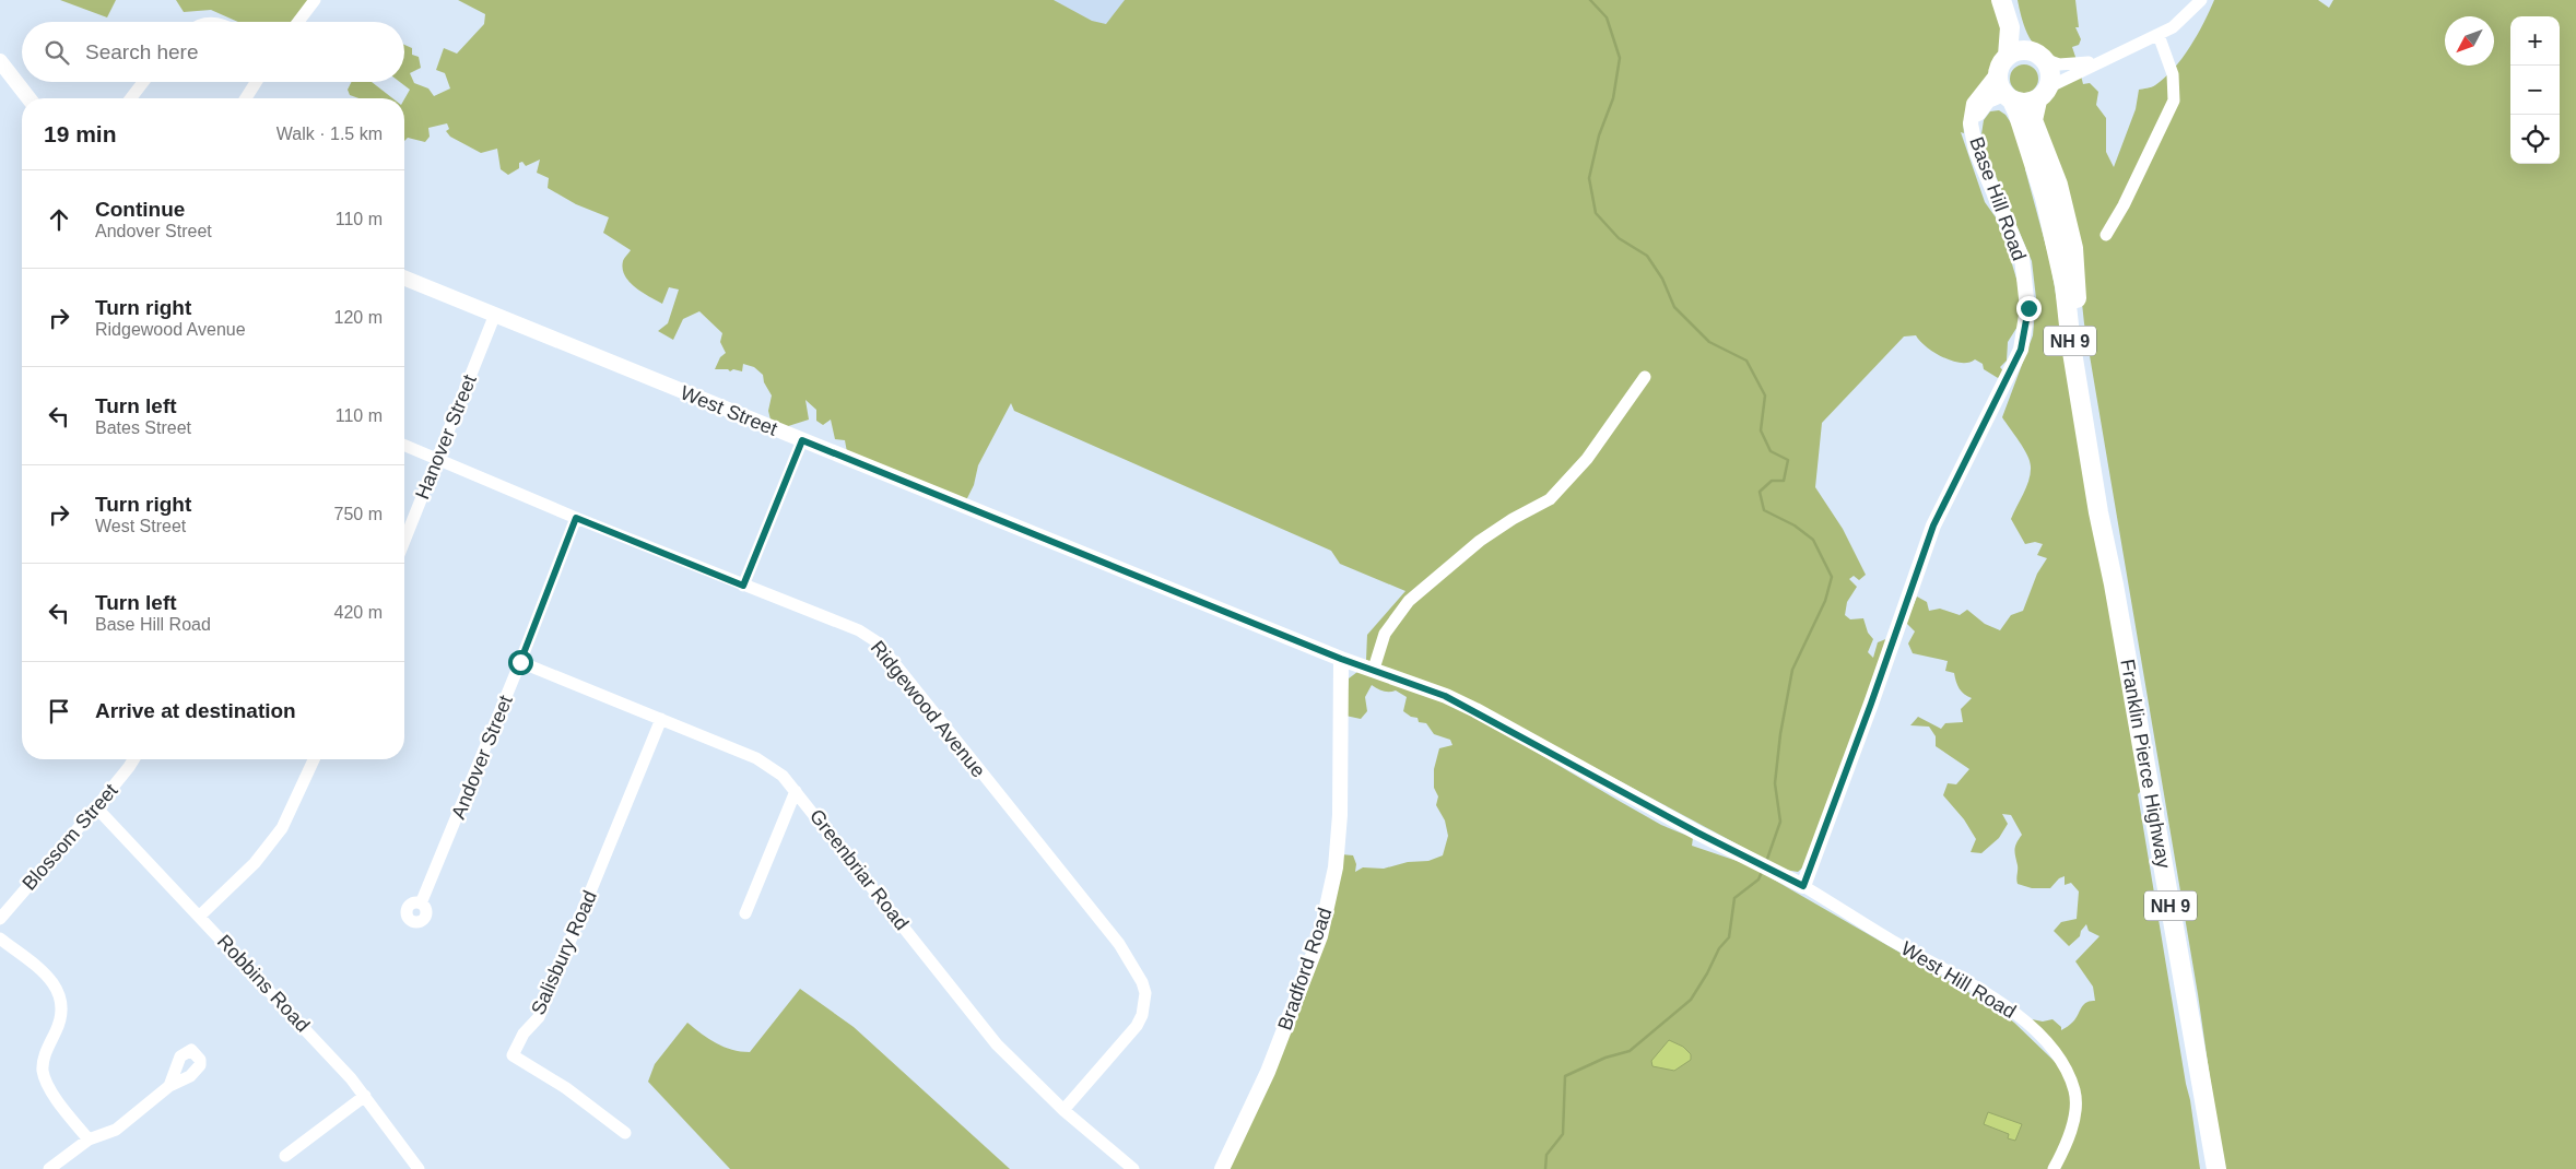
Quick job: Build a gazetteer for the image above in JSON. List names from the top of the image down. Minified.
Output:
{"streets":{"highway":["NH 9","Franklin Pierce Highway"],"street":["Base Hill Road","West Street","Hanover Street","Ridgewood Avenue","Andover Street","Blossom Street","Greenbriar Road","Salisbury Road","Bradford Road","West Hill Road","Robbins Road"]},"crossings":[["Base Hill Road","NH 9"],["Base Hill Road","West Street"],["Base Hill Road","Franklin Pierce Highway"],["Base Hill Road","West Hill Road"],["NH 9","Franklin Pierce Highway"],["West Street","Hanover Street"],["West Street","Bradford Road"],["West Street","West Hill Road"],["Hanover Street","Ridgewood Avenue"],["Ridgewood Avenue","Andover Street"],["Ridgewood Avenue","Greenbriar Road"],["Andover Street","Greenbriar Road"],["Blossom Street","Robbins Road"],["Greenbriar Road","Salisbury Road"]],"north":"bottom left","page":{"map_buttons":["+","−"],"search":"Search here","heading":["19 min","Walk · 1.5 km"],"list":[["Continue","Andover Street","110 m"],["Turn right","Ridgewood Avenue","120 m"],["Turn left","Bates Street","110 m"],["Turn right","West Street","750 m"],["Turn left","Base Hill Road","420 m"],"Arrive at destination"]}}
